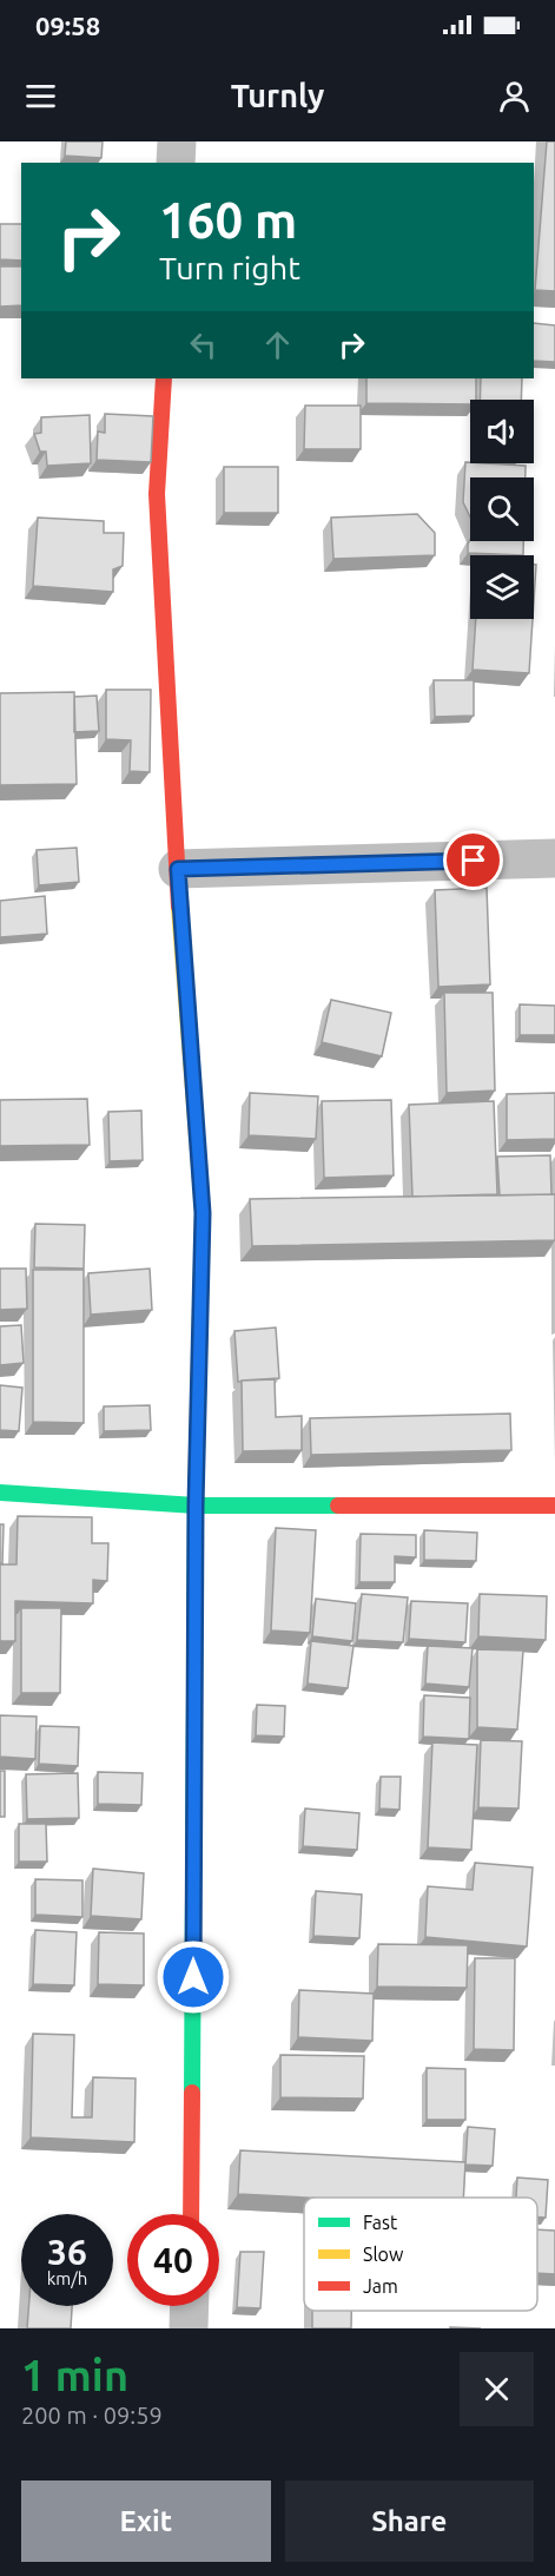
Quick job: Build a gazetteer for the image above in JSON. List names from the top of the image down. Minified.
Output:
{"legend":["Fast","Slow","Jam"],"page":{"status":"09:58","header":"Turnly","turn":["160 m","Turn right"],"speed":"36 km/h","limit":"40","heading":["1 min","200 m · 09:59"],"buttons":["Exit","Share"]}}
